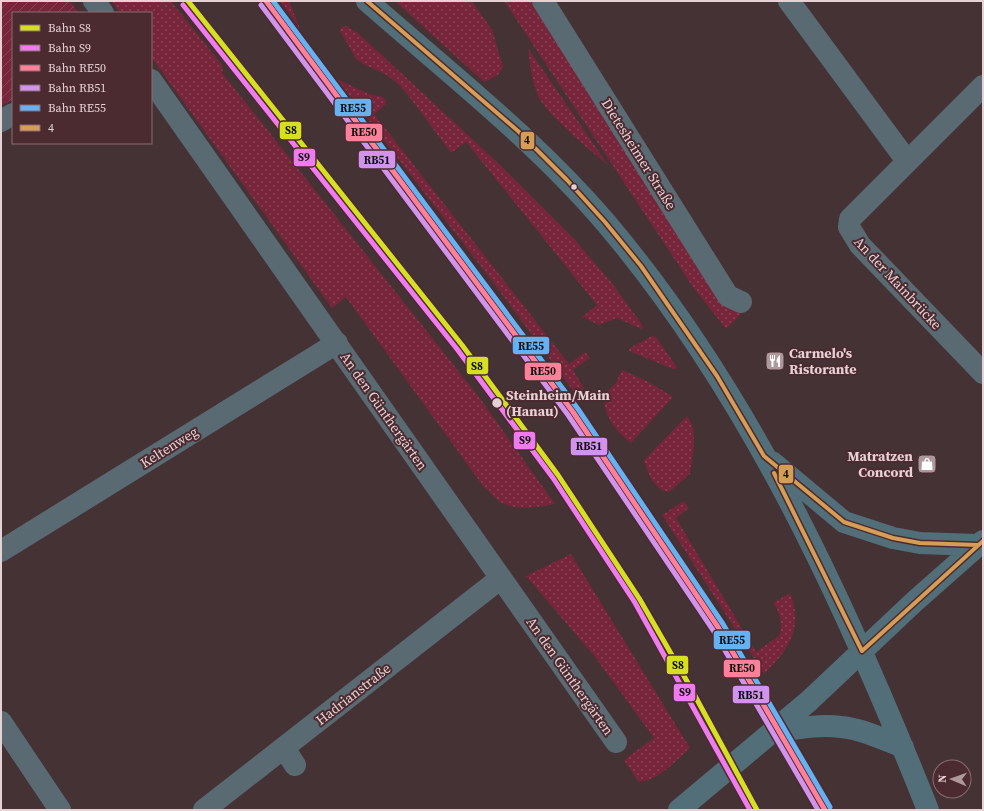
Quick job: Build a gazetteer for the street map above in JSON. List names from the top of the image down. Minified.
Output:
{"streets":{"street":["Dietesheimer Straße","An der Mainbrücke","An den Günthergärten","Keltenweg","Hadrianstraße"]},"crossings":[["An den Günthergärten","Keltenweg"],["An den Günthergärten","Hadrianstraße"]],"places":{"restaurant":["Carmelo's Ristorante"],"other":["Steinheim/Main (Hanau)"],"shop":["Matratzen Concord"]},"lines":["rail line S8","rail line RE50","rail line RE55","transit line 4","rail line S9","rail line RB51"],"legend":["Bahn S8","Bahn S9","Bahn RE50","Bahn RB51","Bahn RE55","4"],"north":"left"}
